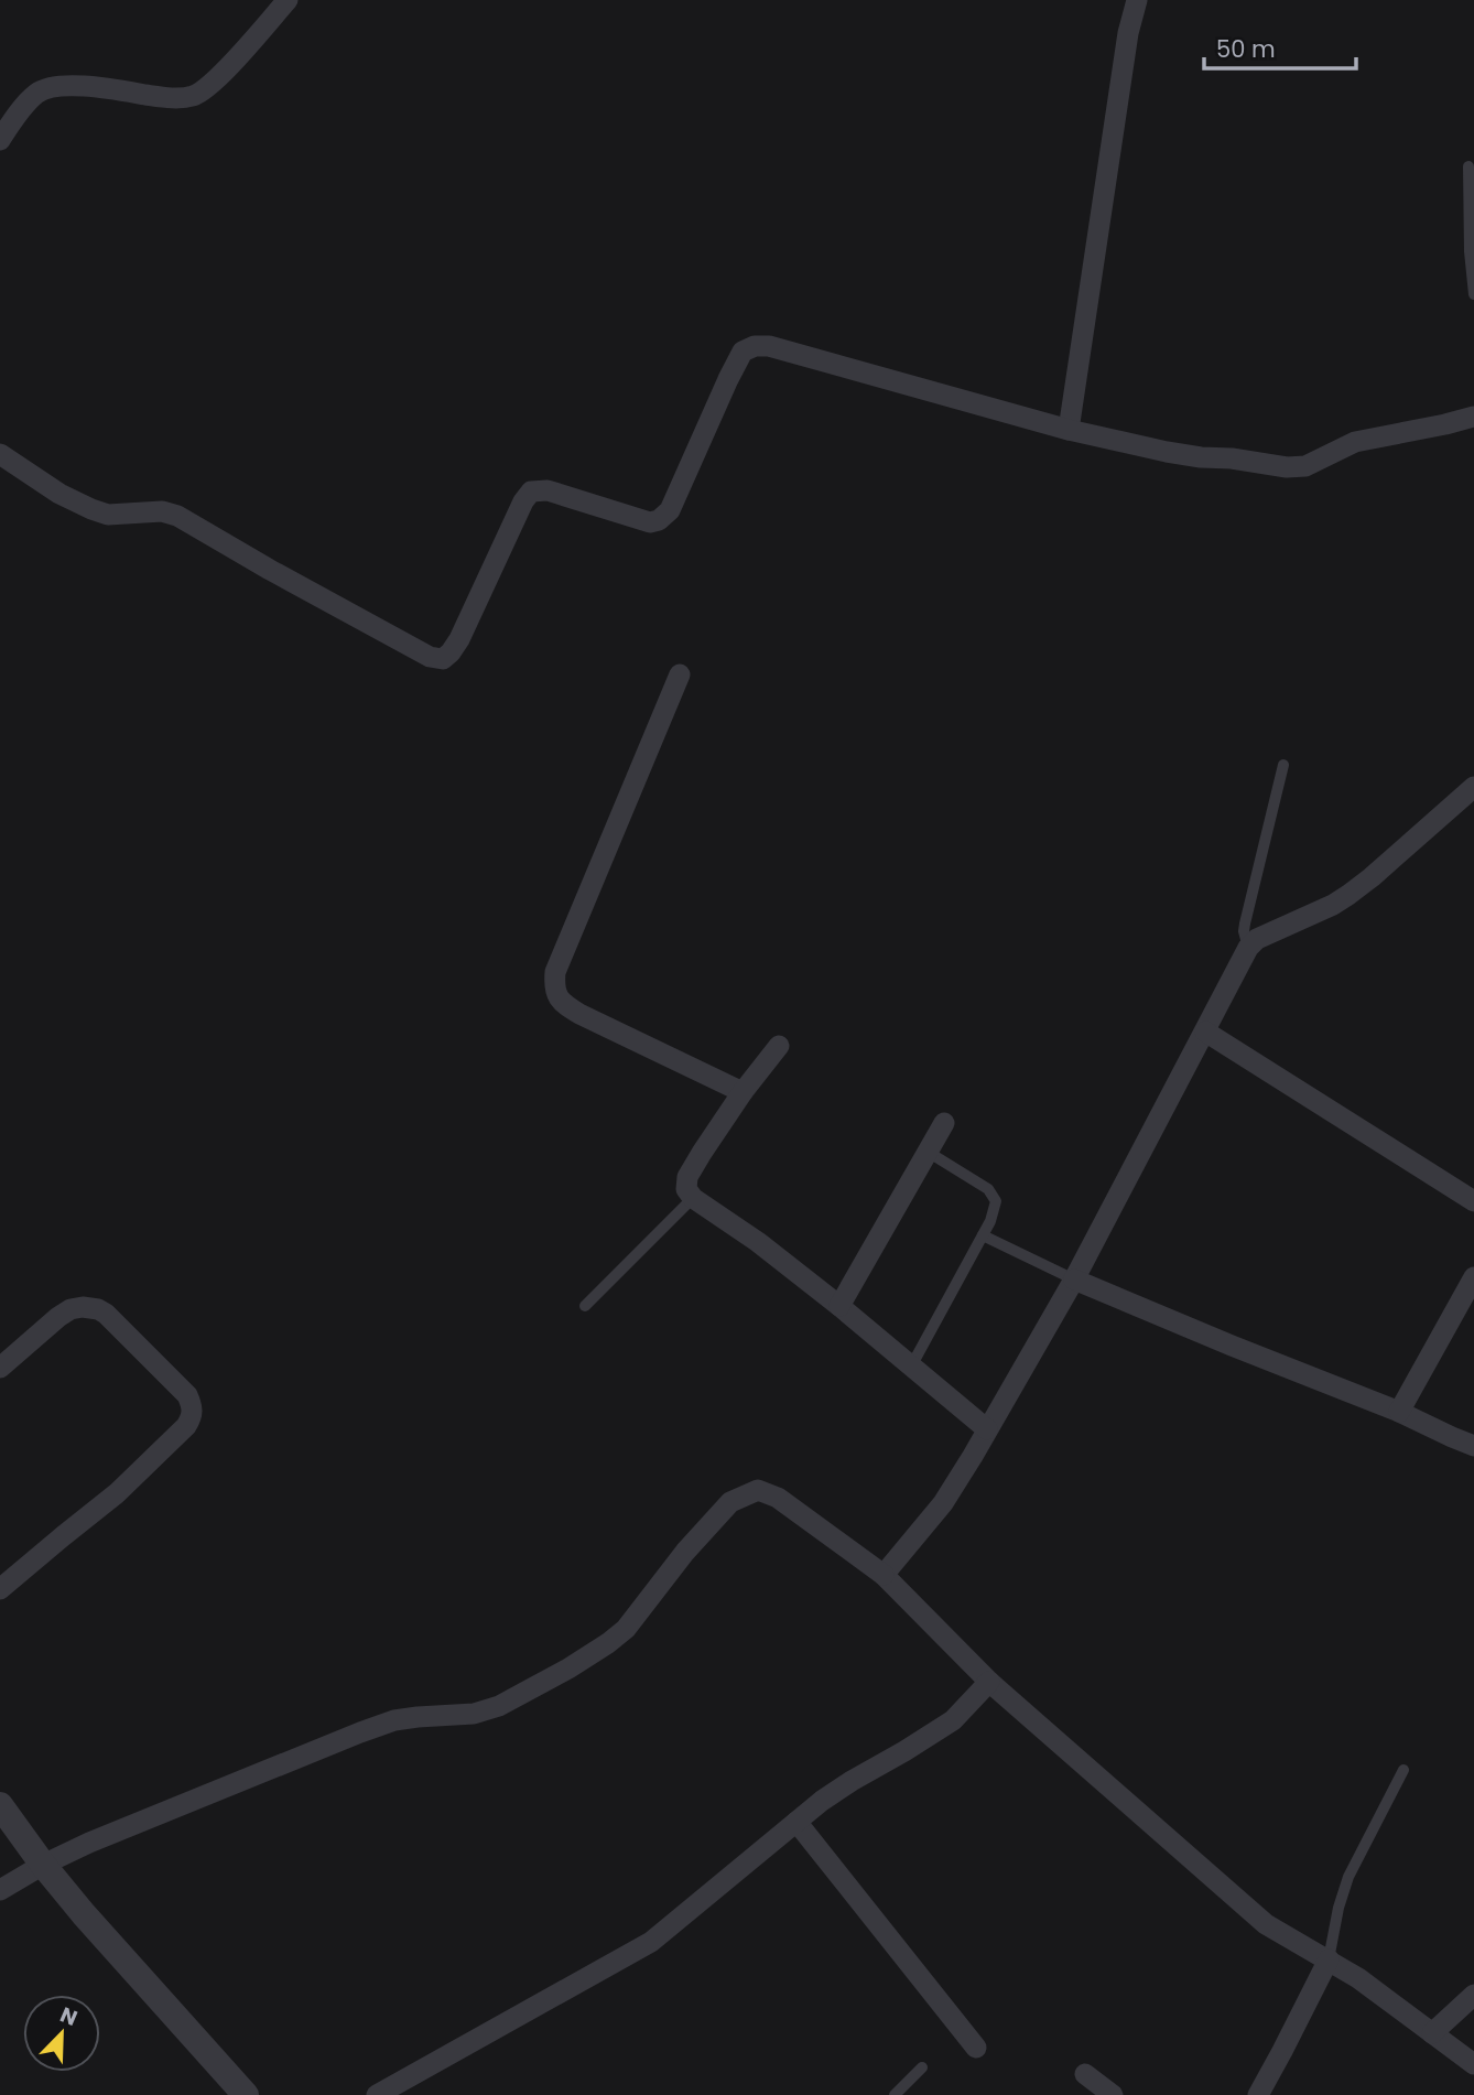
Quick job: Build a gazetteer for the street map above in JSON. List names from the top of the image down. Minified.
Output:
{"scale_bar":"50 m","north":"top right"}
